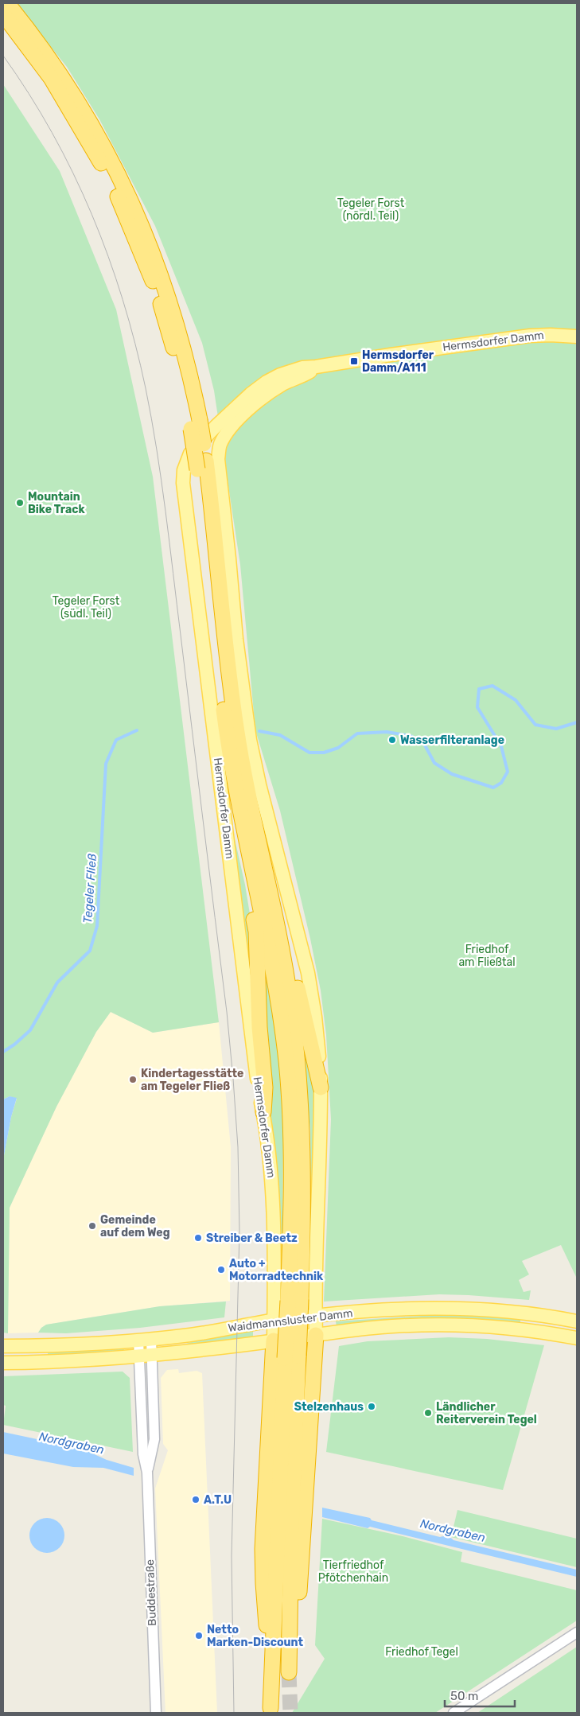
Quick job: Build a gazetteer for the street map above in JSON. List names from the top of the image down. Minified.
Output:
{"streets":{"main road":["Hermsdorfer Damm","Waidmannsluster Damm"],"street":["Buddestraße"]},"crossings":[["Hermsdorfer Damm","Waidmannsluster Damm"],["Waidmannsluster Damm","Buddestraße"]],"water":["Tegeler Fließ","Nordgraben"],"parks":["Tegeler Forst (nördl. Teil)","Tegeler Forst (südl. Teil)","Friedhof am Fließtal","Tierfriedhof Pfötchenhain","Friedhof Tegel"],"places":{"transit":["Hermsdorfer Damm/A111"],"other":["Mountain Bike Track","Wasserfilteranlage","Kindertagesstätte am Tegeler Fließ","Gemeinde auf dem Weg","Streiber & Beetz","Auto + Motorradtechnik","Stelzenhaus","Ländlicher Reiterverein Tegel","A.T.U","Netto Marken-Discount"]},"scale_bar":"50 m"}
